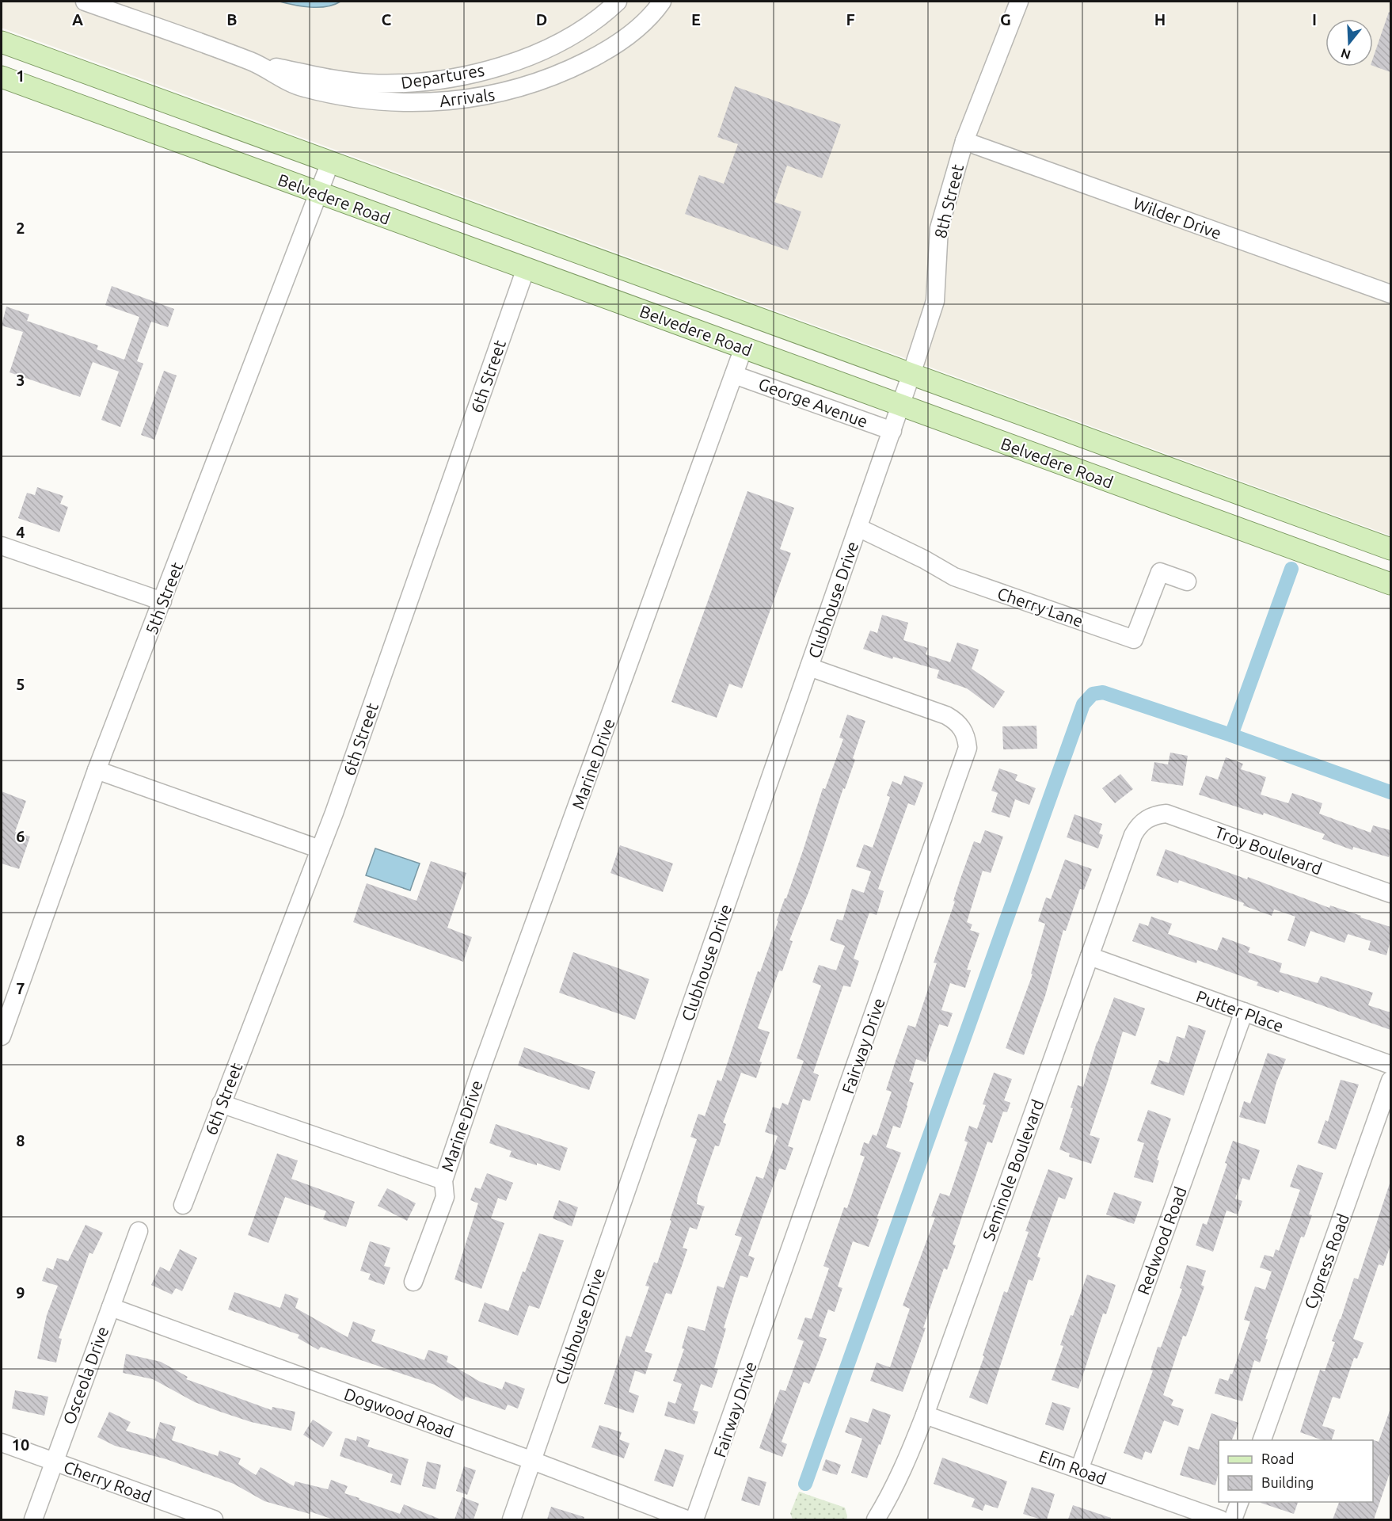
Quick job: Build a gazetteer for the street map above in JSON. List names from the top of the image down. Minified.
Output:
{"streets":{"main road":["Belvedere Road"],"street":["Departures","Arrivals","8th Street","Wilder Drive","6th Street","George Avenue","5th Street","Clubhouse Drive","Cherry Lane","Marine Drive","Troy Boulevard","Putter Place","Fairway Drive","Seminole Boulevard","Redwood Road","Cypress Road","Osceola Drive","Dogwood Road","Elm Road","Cherry Road"]},"crossings":[["Departures","Arrivals"],["Belvedere Road","8th Street"],["Belvedere Road","6th Street"],["Belvedere Road","5th Street"],["Belvedere Road","Clubhouse Drive"],["Belvedere Road","Marine Drive"],["8th Street","Wilder Drive"],["8th Street","Clubhouse Drive"],["6th Street","Marine Drive"],["George Avenue","Clubhouse Drive"],["George Avenue","Marine Drive"],["Clubhouse Drive","Cherry Lane"],["Clubhouse Drive","Fairway Drive"],["Clubhouse Drive","Dogwood Road"],["Troy Boulevard","Seminole Boulevard"],["Putter Place","Seminole Boulevard"],["Putter Place","Redwood Road"],["Seminole Boulevard","Elm Road"],["Redwood Road","Elm Road"],["Osceola Drive","Dogwood Road"],["Osceola Drive","Cherry Road"]],"legend":["Road","Building"],"north":"bottom","grid":{"columns":["A","B","C","D","E","F","G","H","I"],"rows":["1","2","3","4","5","6","7","8","9","10"]}}
